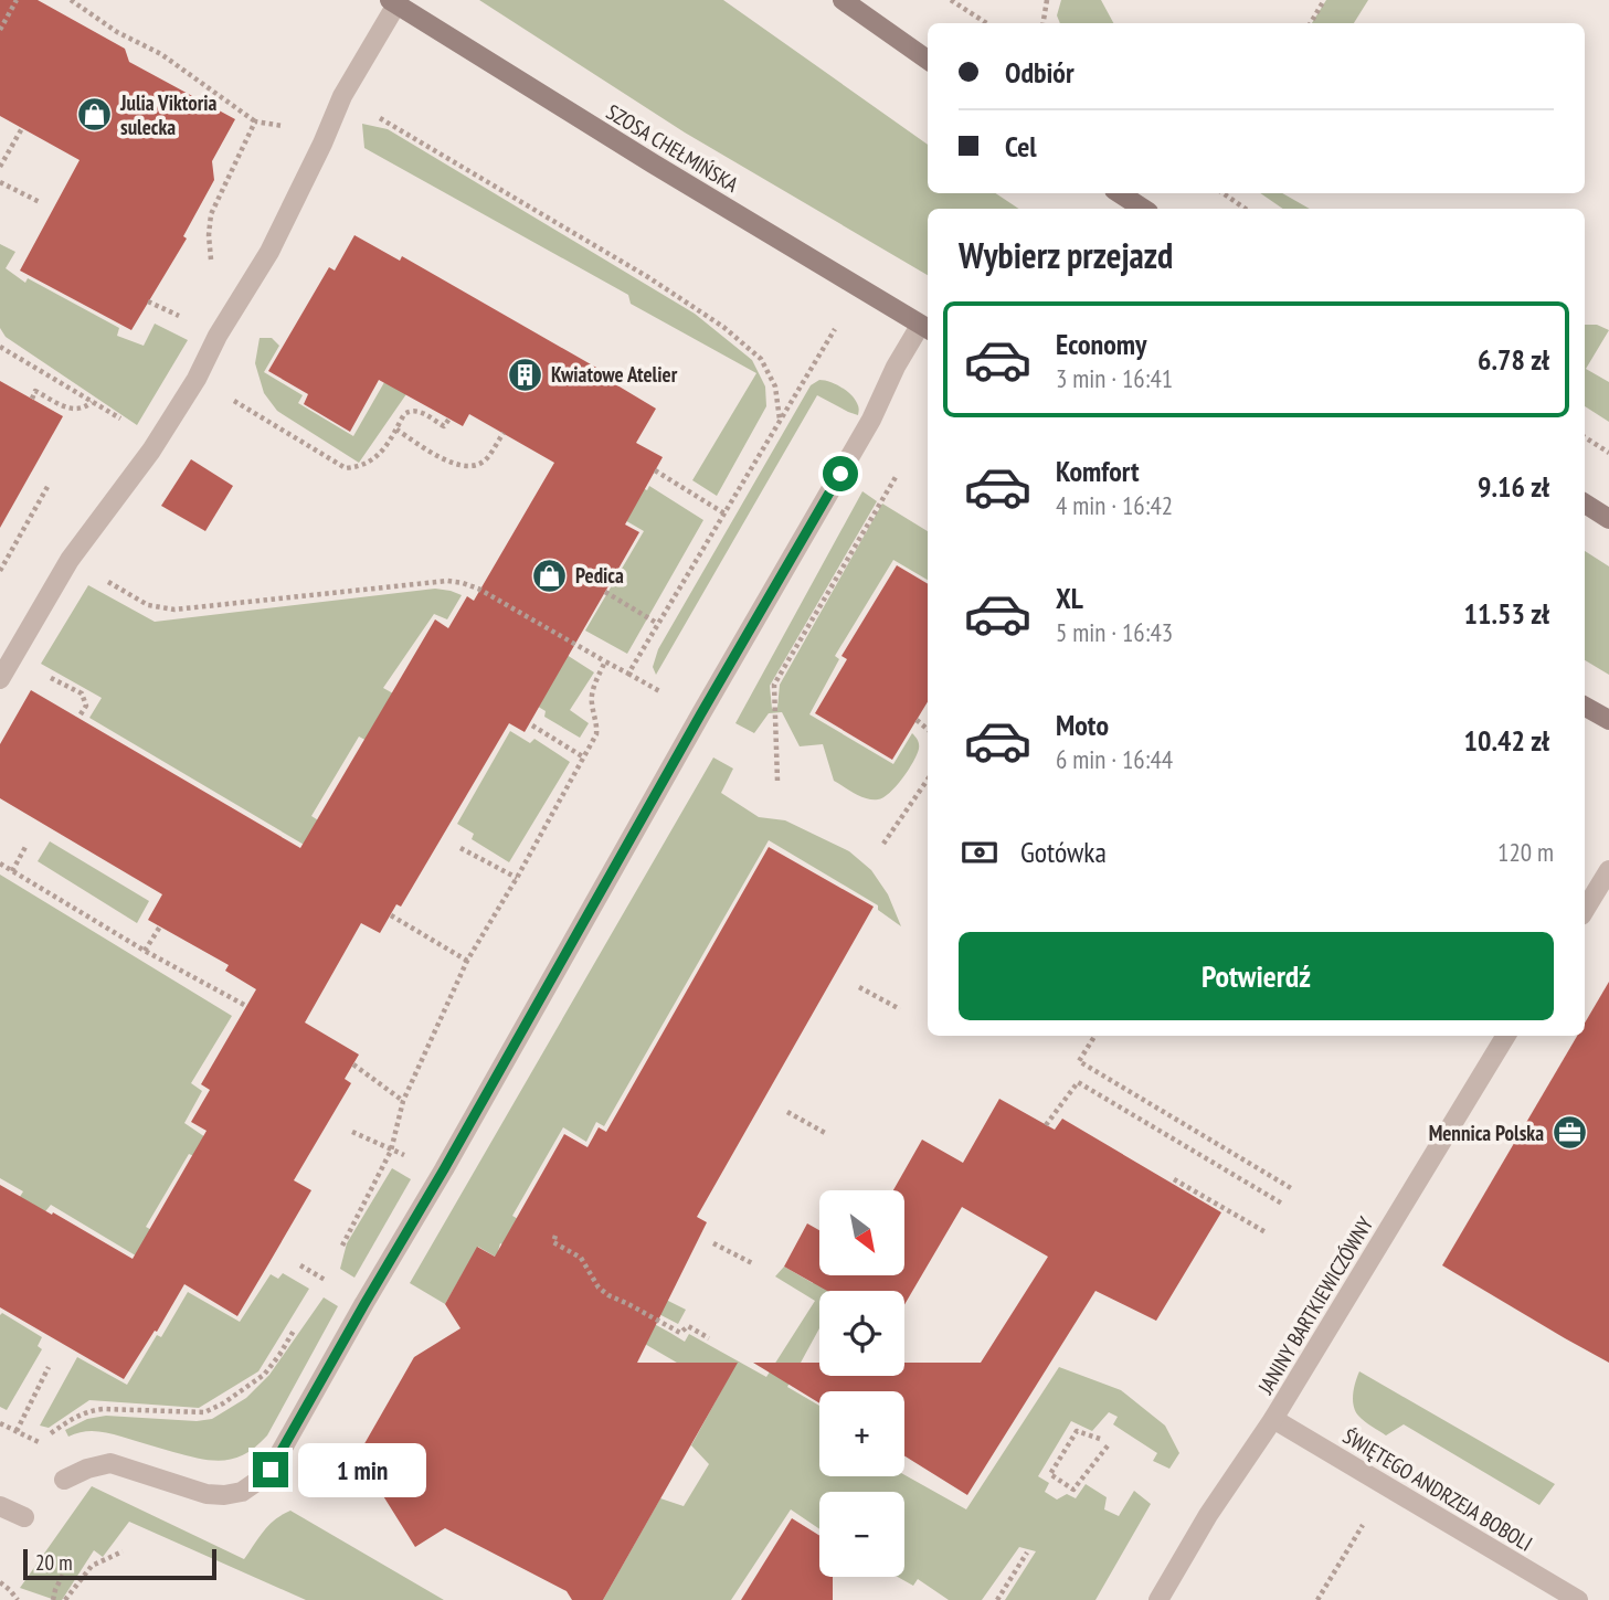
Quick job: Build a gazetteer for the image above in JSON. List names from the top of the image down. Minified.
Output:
{"streets":{"main road":["SZOSA CHEŁMIŃSKA"],"street":["JANINY BARTKIEWICZÓWNY","ŚWIĘTEGO ANDRZEJA BOBOLI"]},"crossings":[["JANINY BARTKIEWICZÓWNY","ŚWIĘTEGO ANDRZEJA BOBOLI"]],"places":{"shop":["Julia Viktoria sulecka","Pedica"],"building":["Kwiatowe Atelier"],"office":["Mennica Polska"]},"scale_bar":"20 m","north":"bottom right","page":{"banner":["Odbiór","Cel"],"heading":"Wybierz przejazd","list":[{"name":"Economy","note":"3 min · 16:41","value":"6.78 zł"},{"name":"Komfort","note":"4 min · 16:42","value":"9.16 zł"},{"name":"XL","note":"5 min · 16:43","value":"11.53 zł"},{"name":"Moto","note":"6 min · 16:44","value":"10.42 zł"}],"pay":["Gotówka","120 m"],"buttons":"Potwierdź","map_buttons":["+","−"],"bubble":"1 min","scale":"20 m"}}
